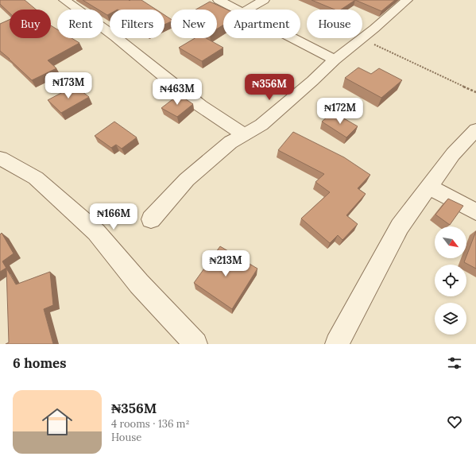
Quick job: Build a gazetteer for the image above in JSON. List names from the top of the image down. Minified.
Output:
{"north":"bottom right","page":{"chip":["Buy","Rent","Filters","New","Apartment","House"],"price":["₦173M","₦356M","₦463M","₦172M","₦166M","₦213M"],"heading":"6 homes","list":[{"name":"₦356M","note":"4 rooms · 136 m² · House"}]}}
